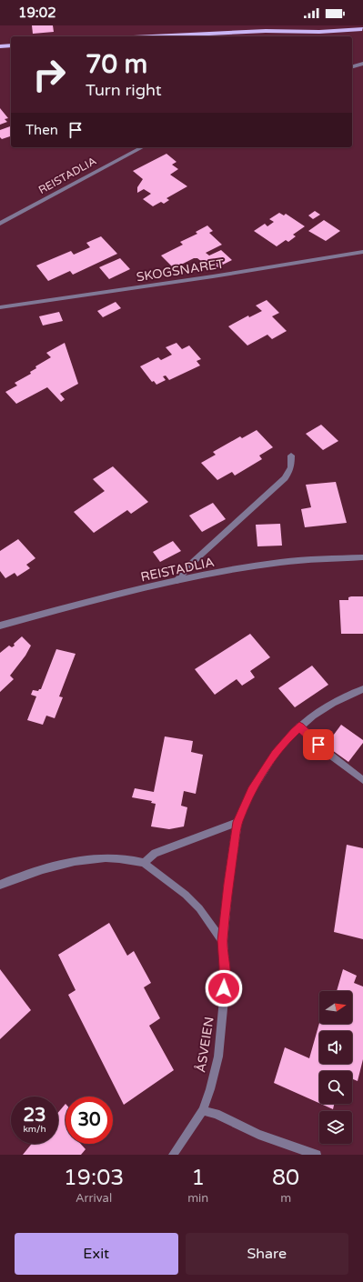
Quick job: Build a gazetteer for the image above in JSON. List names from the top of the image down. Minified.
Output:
{"streets":{"street":["REISTADLIA","SKOGSNARET","ÅSVEIEN"]},"north":"right","page":{"status":"19:02","turn":["70 m","Turn right"],"then":"Then","speed":"23 km/h","limit":"30","eta":["19:03","Arrival","1","min","80","m"],"buttons":["Exit","Share"]}}
